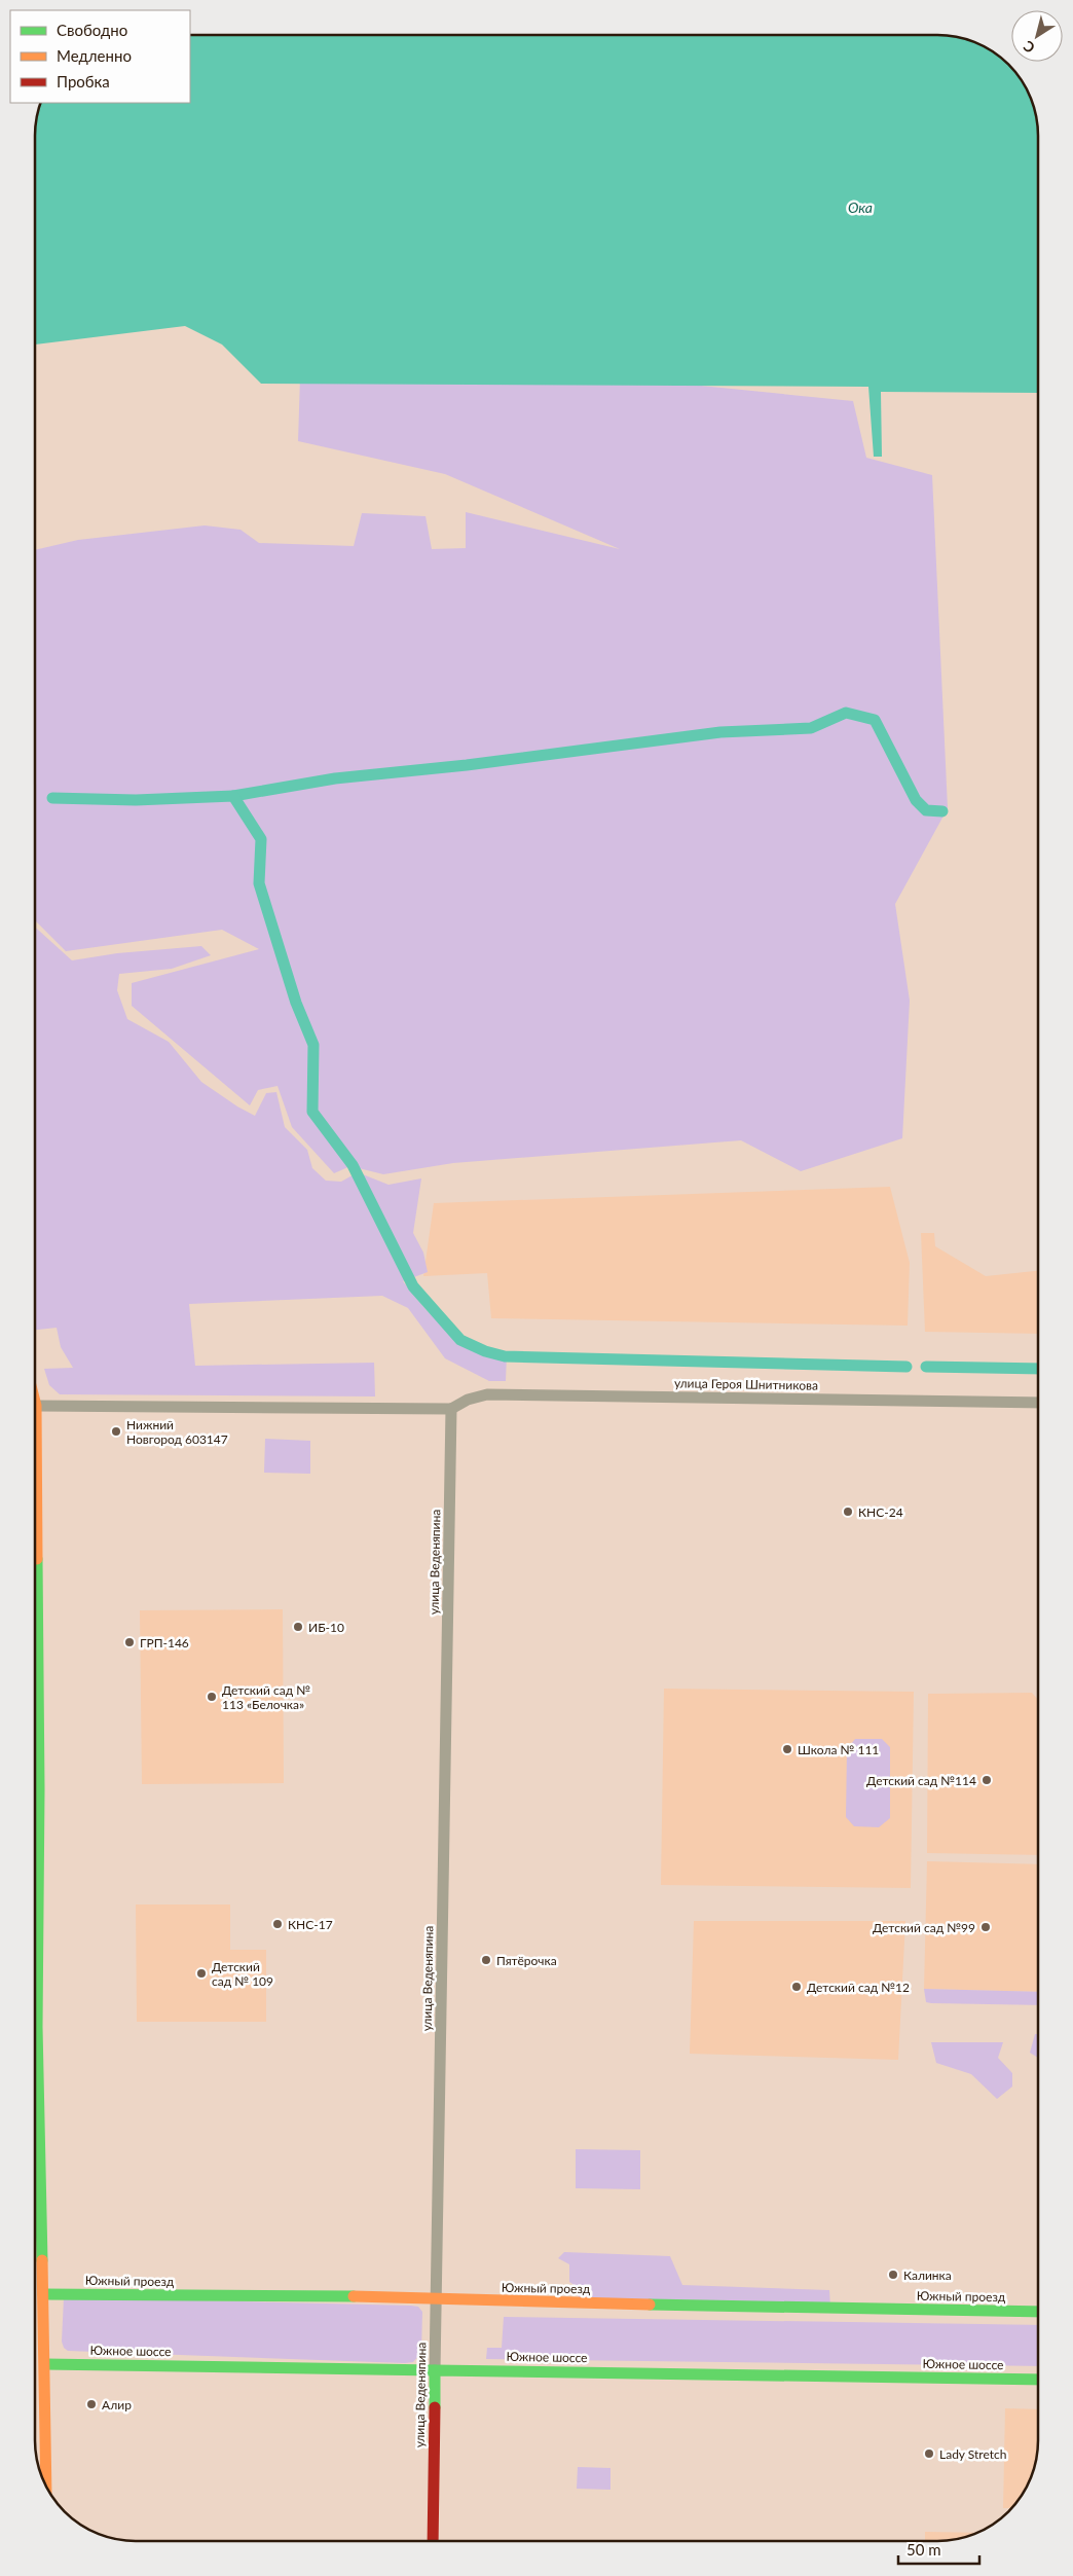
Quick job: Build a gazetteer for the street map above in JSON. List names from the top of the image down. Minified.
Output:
{"streets":{"street":["улица Героя Шнитникова","улица Веденяпина","Южный проезд","Южное шоссе"]},"crossings":[["улица Героя Шнитникова","улица Веденяпина"],["улица Веденяпина","Южный проезд"],["улица Веденяпина","Южное шоссе"]],"water":["Ока"],"places":["Нижний Новгород 603147","КНС-24","ИБ-10","ГРП-146","Детский сад № 113 «Белочка»","Школа № 111","Детский сад №114","КНС-17","Детский сад №99","Пятёрочка","Детский сад № 109","Детский сад №12","Калинка","Алир","Lady Stretch"],"legend":["Свободно","Медленно","Пробка"],"scale_bar":"50 m","north":"bottom left"}
